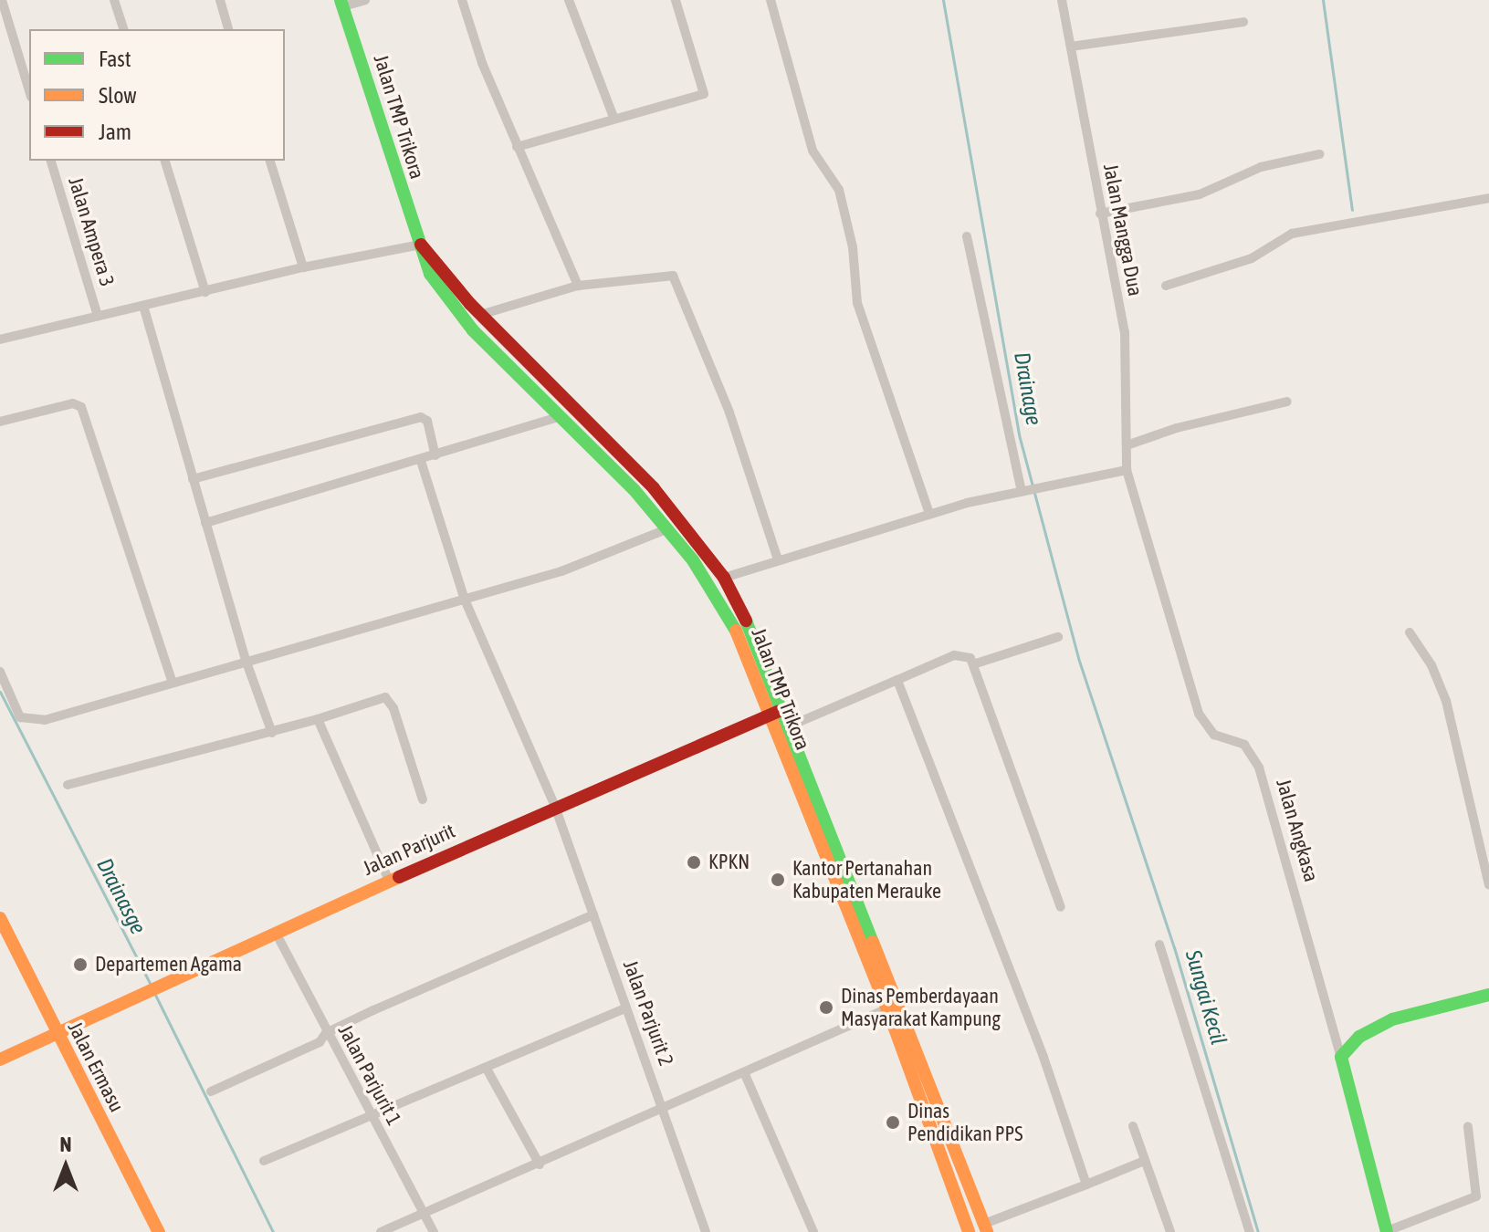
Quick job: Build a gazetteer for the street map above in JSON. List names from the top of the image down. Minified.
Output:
{"streets":{"main road":["Jalan TMP Trikora","Jalan Angkasa","Jalan Parjurit","Jalan Ermasu"],"street":["Jalan Mangga Dua","Jalan Ampera 3","Jalan Parjurit 2","Jalan Parjurit 1"]},"crossings":[["Jalan TMP Trikora","Jalan Parjurit"],["Jalan Mangga Dua","Jalan Angkasa"],["Jalan Parjurit","Jalan Parjurit 2"],["Jalan Parjurit","Jalan Ermasu"],["Jalan Parjurit","Jalan Parjurit 1"]],"water":["Drainage","Drainasge","Sungai Kecil"],"places":["KPKN","Kantor Pertanahan Kabupaten Merauke","Departemen Agama","Dinas Pemberdayaan Masyarakat Kampung","Dinas Pendidikan PPS"],"legend":["Fast","Slow","Jam"],"north":"top"}
